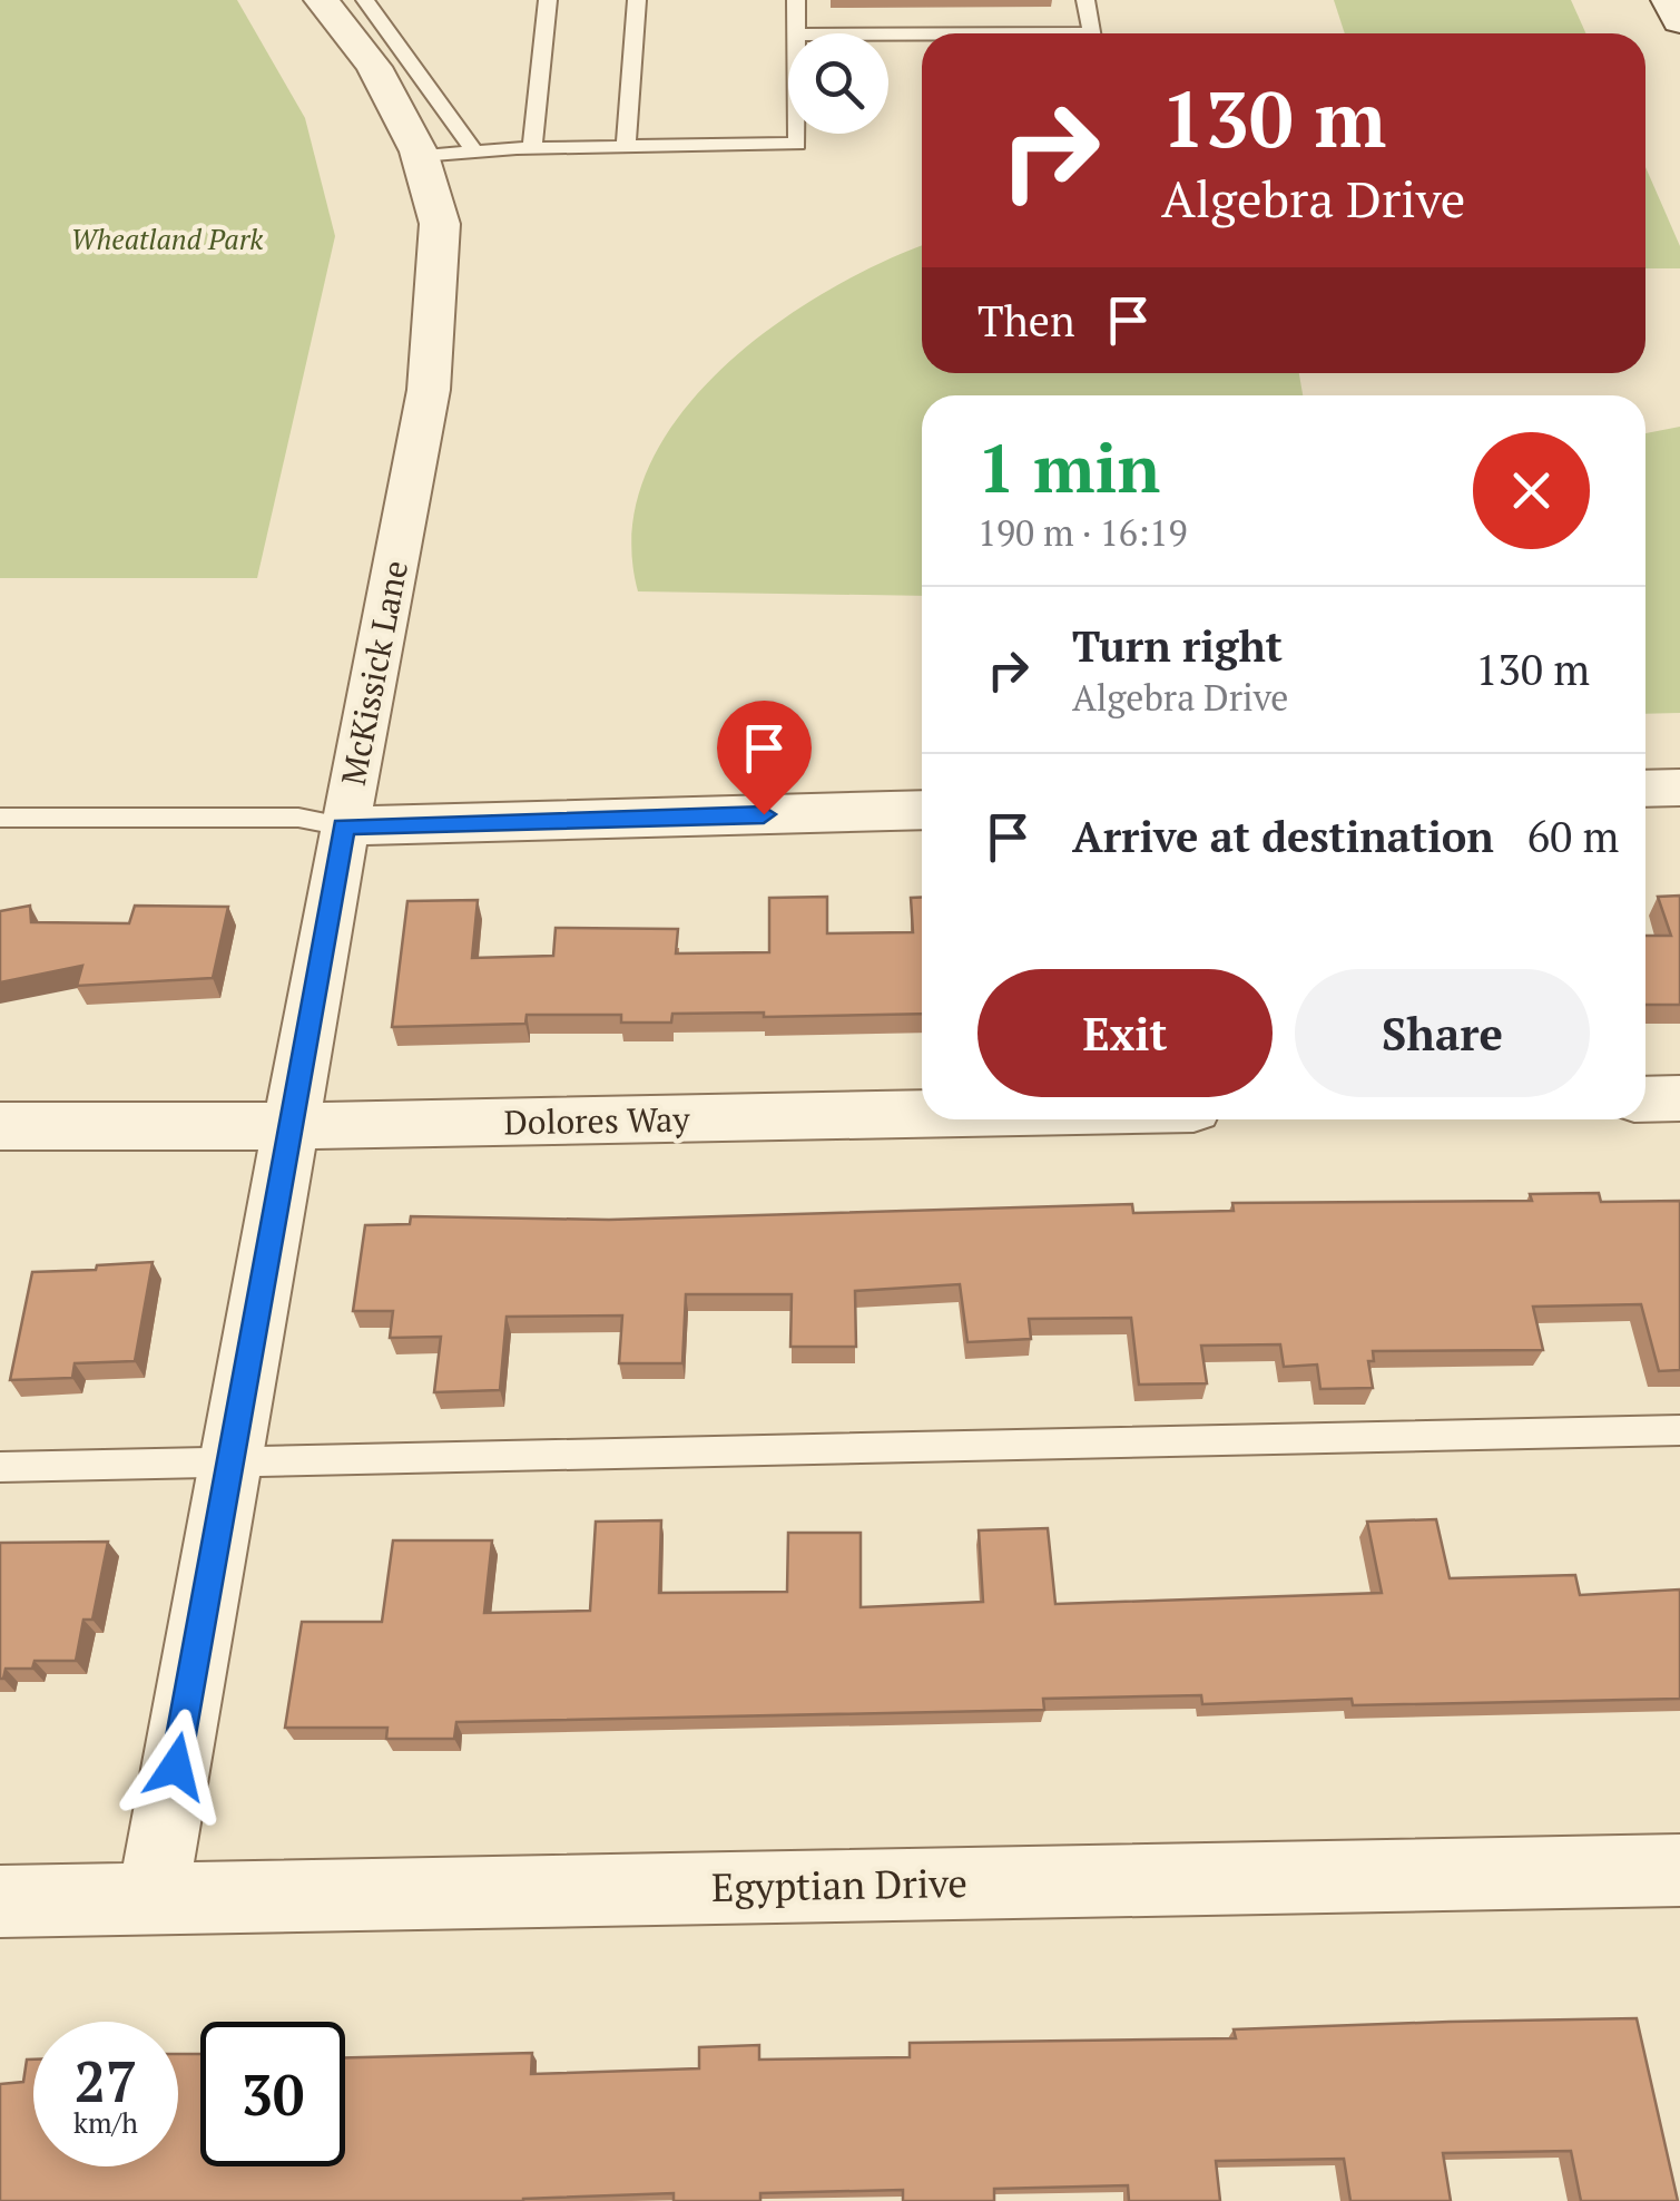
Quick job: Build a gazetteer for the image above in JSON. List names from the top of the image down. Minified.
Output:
{"streets":{"street":["McKissick Lane","Dolores Way","Egyptian Drive"]},"crossings":[["McKissick Lane","Dolores Way"],["McKissick Lane","Egyptian Drive"]],"parks":["Wheatland Park"],"page":{"turn":["130 m","Algebra Drive"],"then":"Then","heading":["1 min","190 m · 16:19"],"list":[{"name":"Turn right","note":"Algebra Drive","value":"130 m"},{"name":"Arrive at destination","value":"60 m"}],"buttons":["Exit","Share"],"speed":"27 km/h","limit":"30"}}
